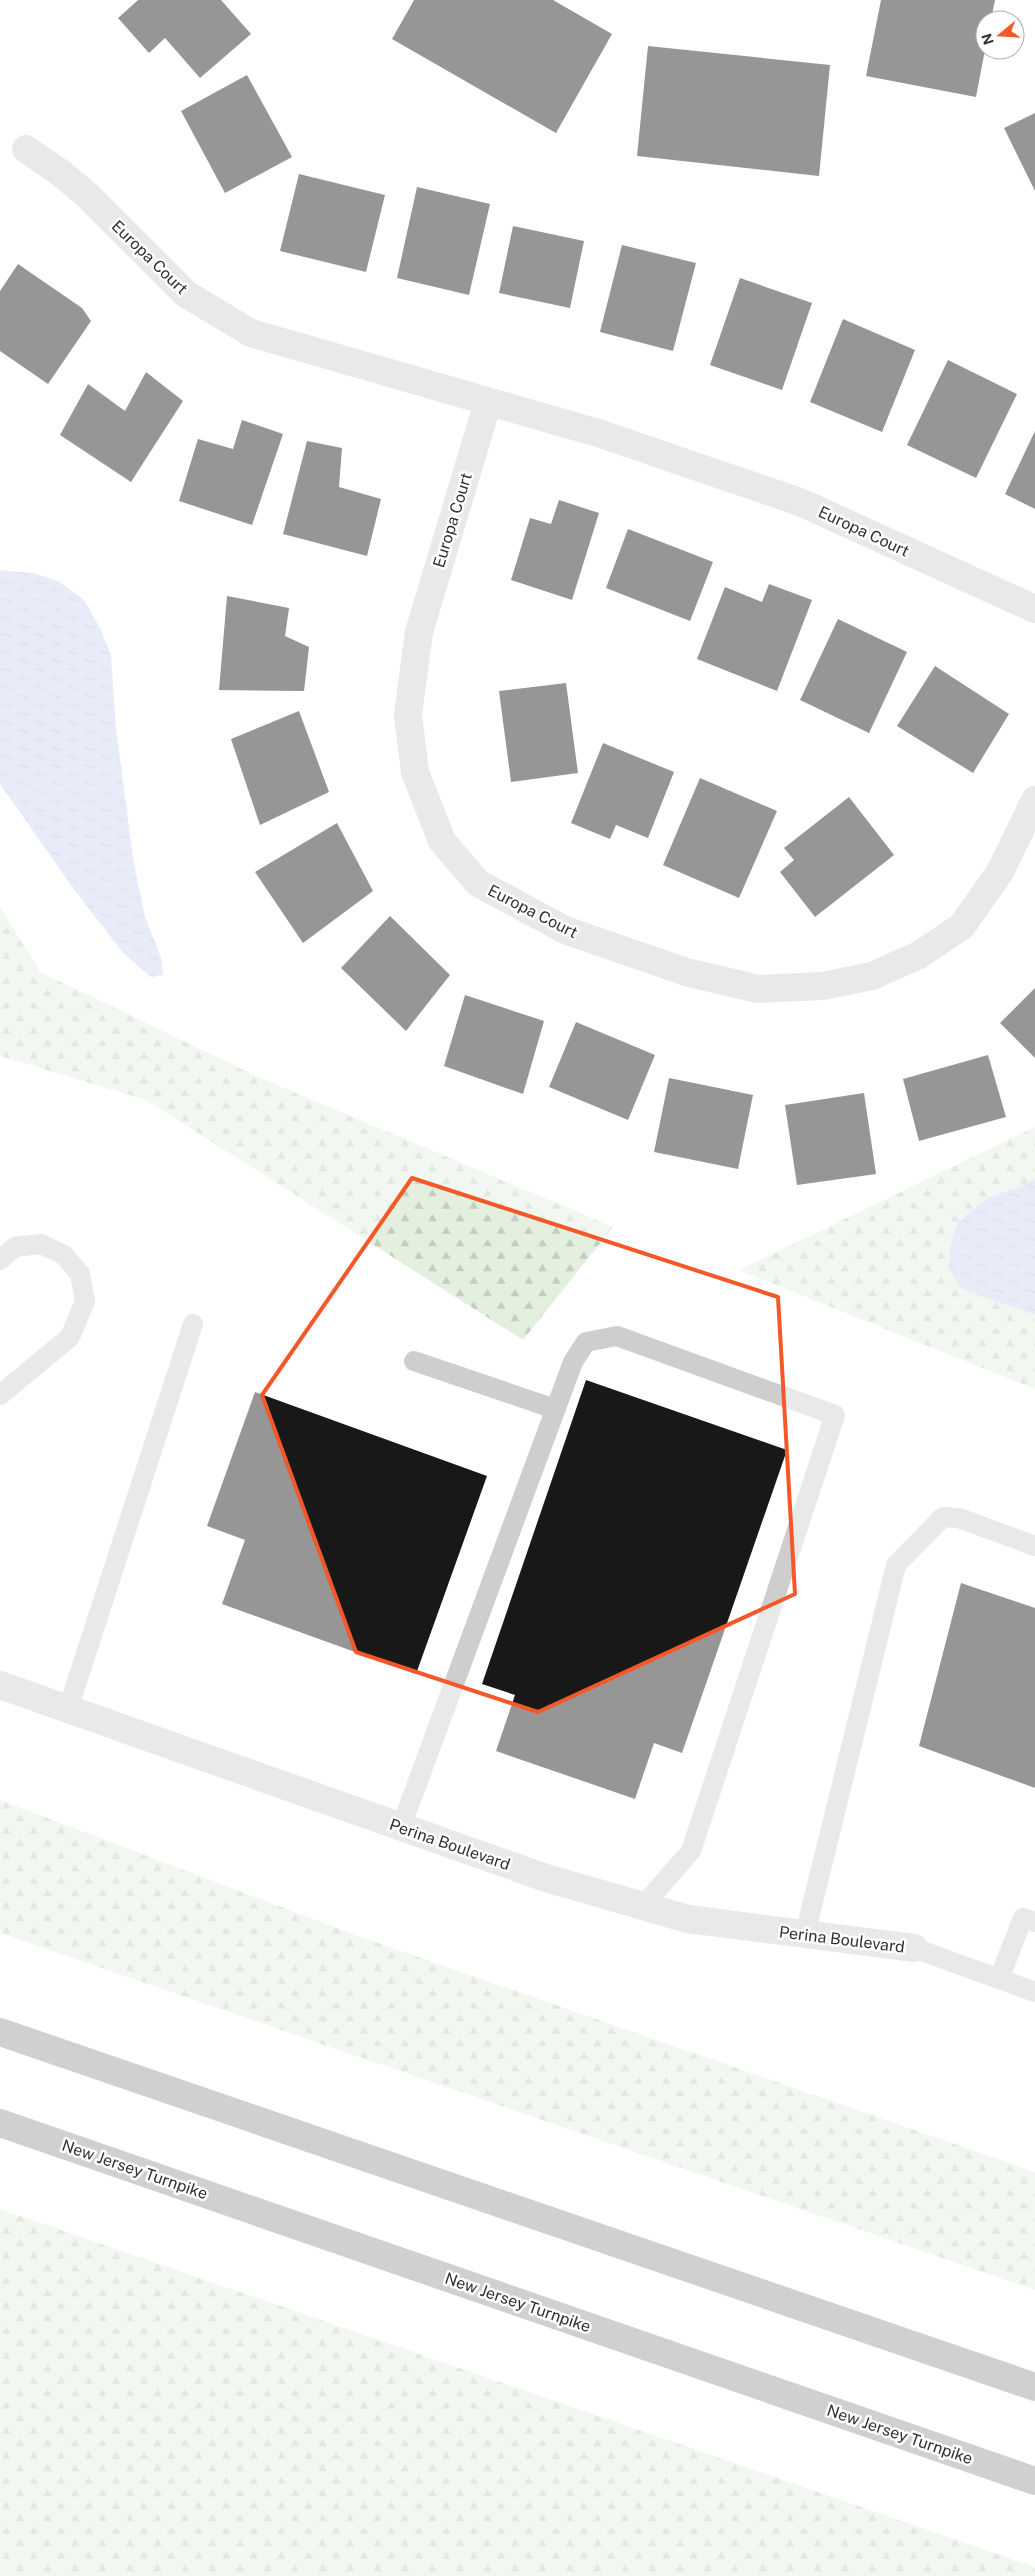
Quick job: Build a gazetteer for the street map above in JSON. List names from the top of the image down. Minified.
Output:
{"streets":{"highway":["New Jersey Turnpike"],"street":["Europa Court","Perina Boulevard"]},"north":"left"}
